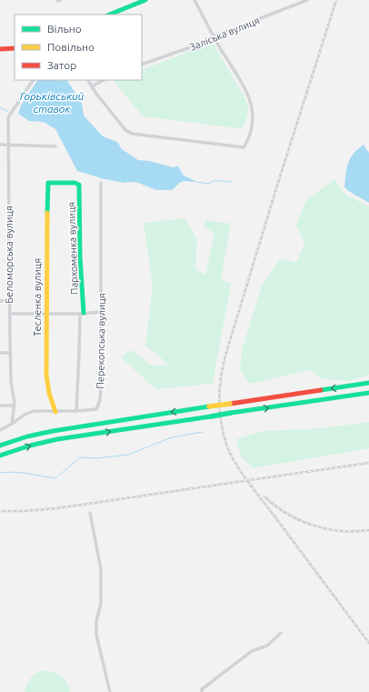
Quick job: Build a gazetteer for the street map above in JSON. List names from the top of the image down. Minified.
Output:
{"streets":{"main road":["Пархоменка вулиця","Тесленка вулиця"],"street":["Заліська вулиця","Беломорська вулиця","Перекопська вулиця"]},"crossings":[["Пархоменка вулиця","Тесленка вулиця"],["Пархоменка вулиця","Перекопська вулиця"],["Беломорська вулиця","Перекопська вулиця"],["Тесленка вулиця","Перекопська вулиця"]],"water":["Горьківський ставок"],"legend":["Вільно","Повільно","Затор"]}
